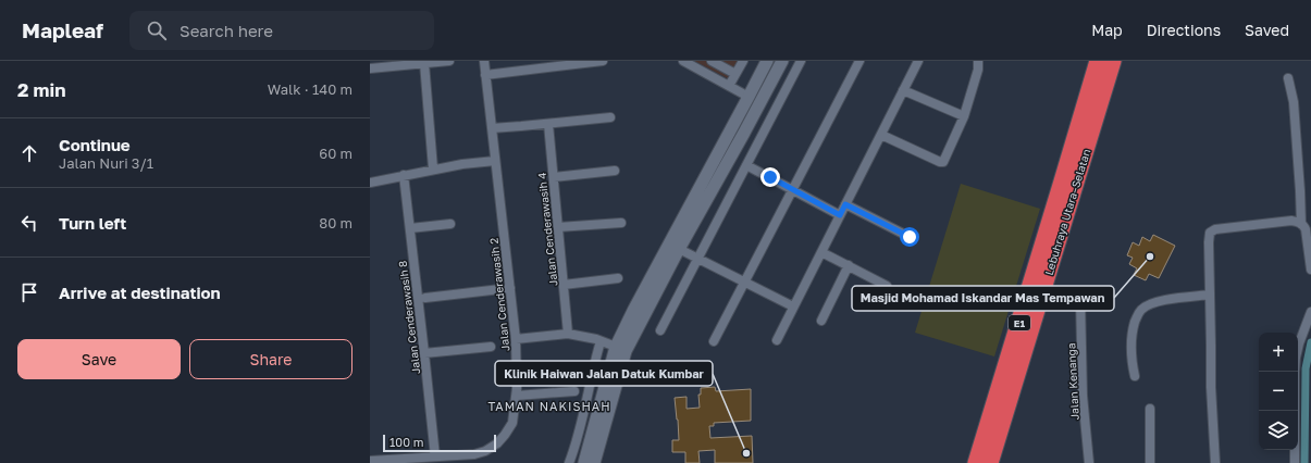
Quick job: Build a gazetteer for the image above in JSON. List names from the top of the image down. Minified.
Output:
{"streets":{"highway":["Lebuhraya Utara–Selatan","E1"],"street":["Jalan Cenderawasih 4","Jalan Cenderawasih 2","Jalan Cenderawasih 8","Jalan Kenanga"]},"crossings":[["Jalan Cenderawasih 2","Jalan Cenderawasih 8"]],"districts":["TAMAN NAKISHAH"],"places":["Masjid Mohamad Iskandar Mas Tempawan","Klinik Haiwan Jalan Datuk Kumbar"],"scale_bar":"100 m","page":{"header":"Mapleaf","search":"Search here","nav":["Map","Directions","Saved"],"heading":["2 min","Walk · 140 m"],"list":[["Continue","Jalan Nuri 3/1","60 m"],["Turn left","80 m"],"Arrive at destination"],"buttons":["Save","Share"],"map_buttons":["+","−"],"scale":"100 m"}}
